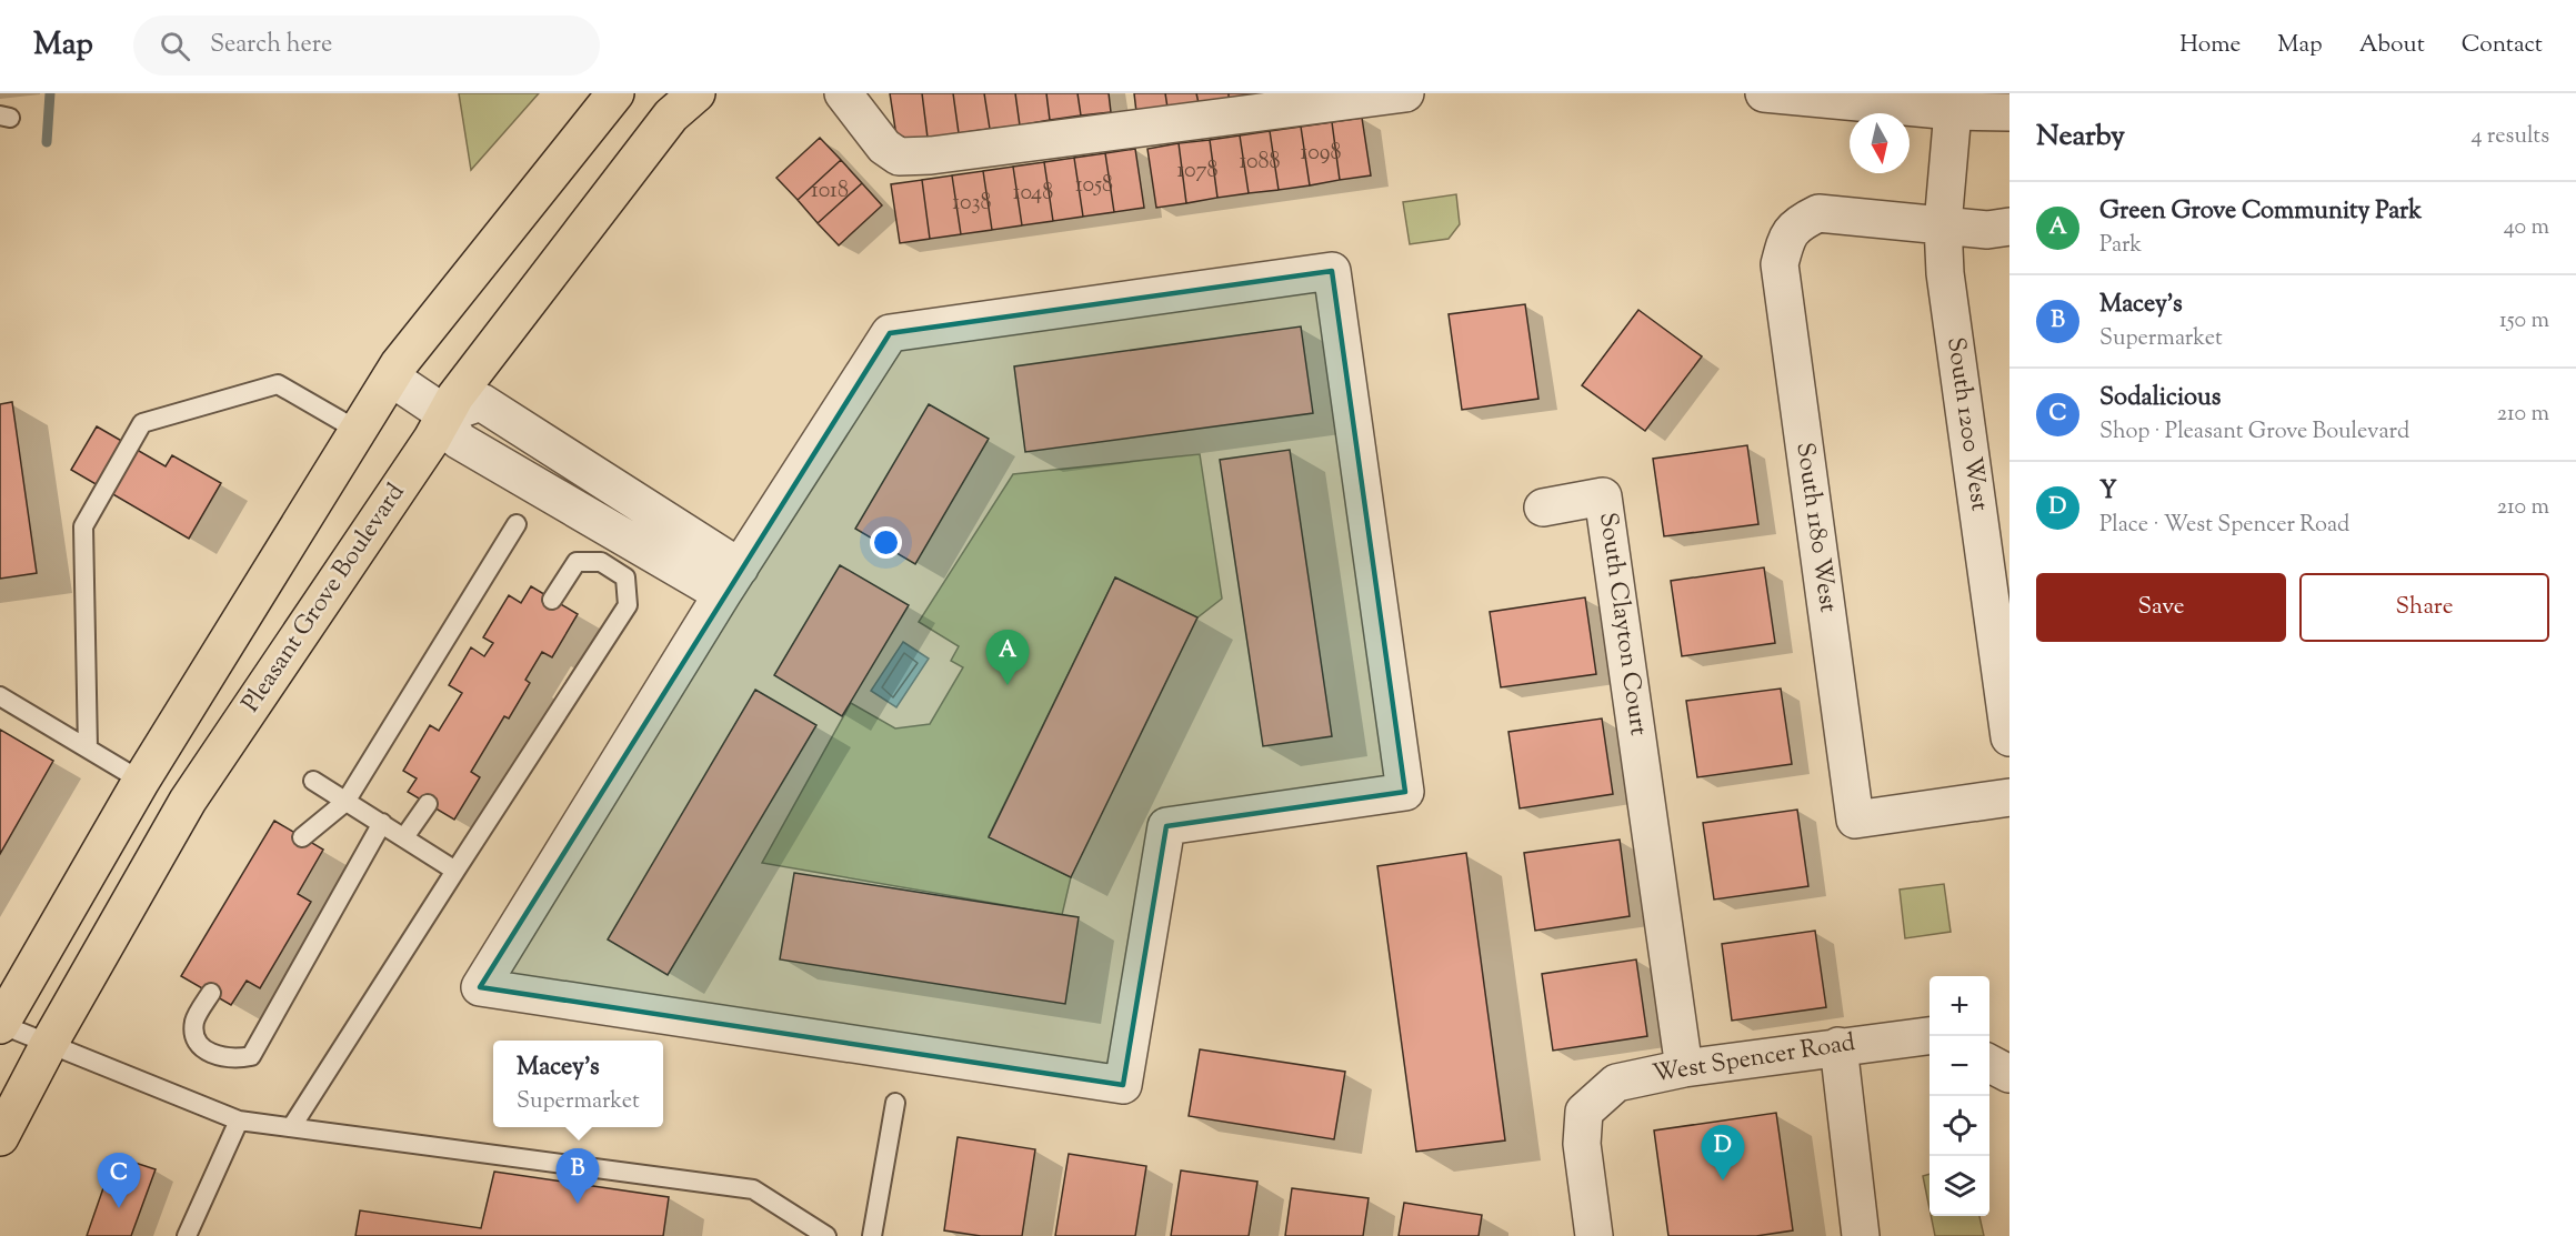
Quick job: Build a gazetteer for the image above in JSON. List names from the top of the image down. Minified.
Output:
{"streets":{"main road":["Pleasant Grove Boulevard"],"street":["South 1200 West","South 1180 West","South Clayton Court","West Spencer Road"]},"crossings":[["South 1200 West","South 1180 West"],["South Clayton Court","West Spencer Road"]],"house_numbers":["1098","1088","1078","1058","1018","1048","1038"],"north":"bottom","page":{"header":"Map","search":"Search here","nav":["Home","Map","About","Contact"],"heading":["Nearby","4 results"],"list":[{"mark":"A","name":"Green Grove Community Park","note":"Park","value":"40 m"},{"mark":"B","name":"Macey's","note":"Supermarket","value":"150 m"},{"mark":"C","name":"Sodalicious","note":"Shop · Pleasant Grove Boulevard","value":"210 m"},{"mark":"D","name":"Y","note":"Place · West Spencer Road","value":"210 m"}],"buttons":["Save","Share"],"pins":["A","D","B","C"],"map_buttons":["+","−"],"popup":["Macey's","Supermarket"]}}
